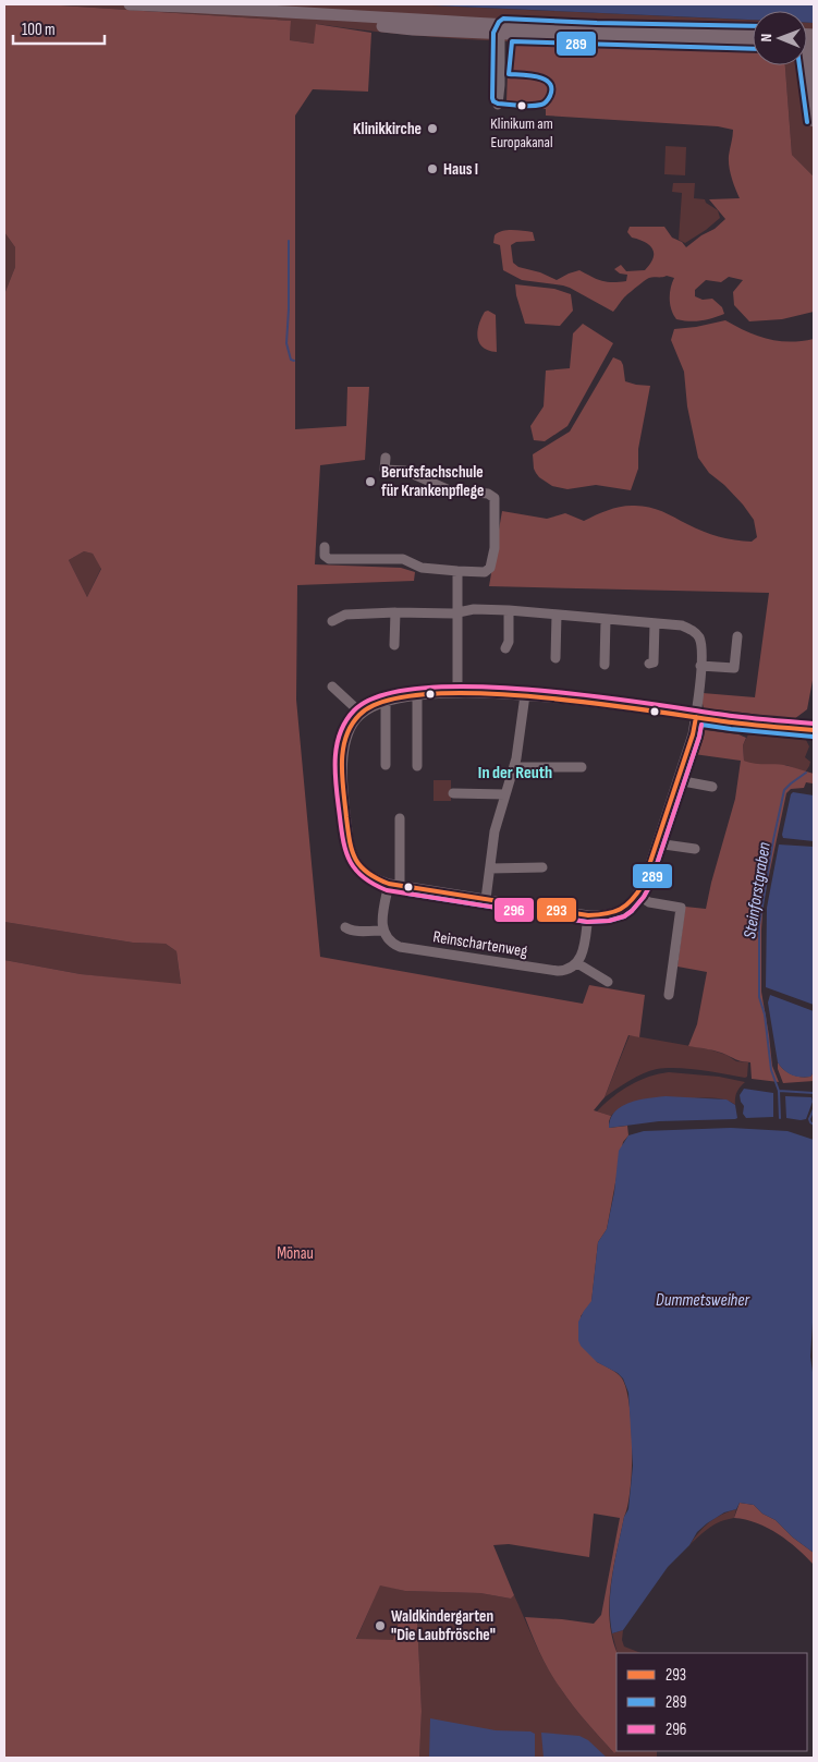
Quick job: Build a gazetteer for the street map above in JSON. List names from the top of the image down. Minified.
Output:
{"streets":{"street":["Reinschartenweg"]},"districts":["In der Reuth"],"water":["Steinforstgraben","Dummetsweiher"],"parks":["Mönau"],"places":["Klinikum am Europakanal","Klinikkirche","Haus I","Berufsfachschule für Krankenpflege","Waldkindergarten \"Die Laubfrösche\""],"lines":["transit line 289","transit line 296","transit line 293"],"legend":["293","289","296"],"scale_bar":"100 m","north":"left"}
